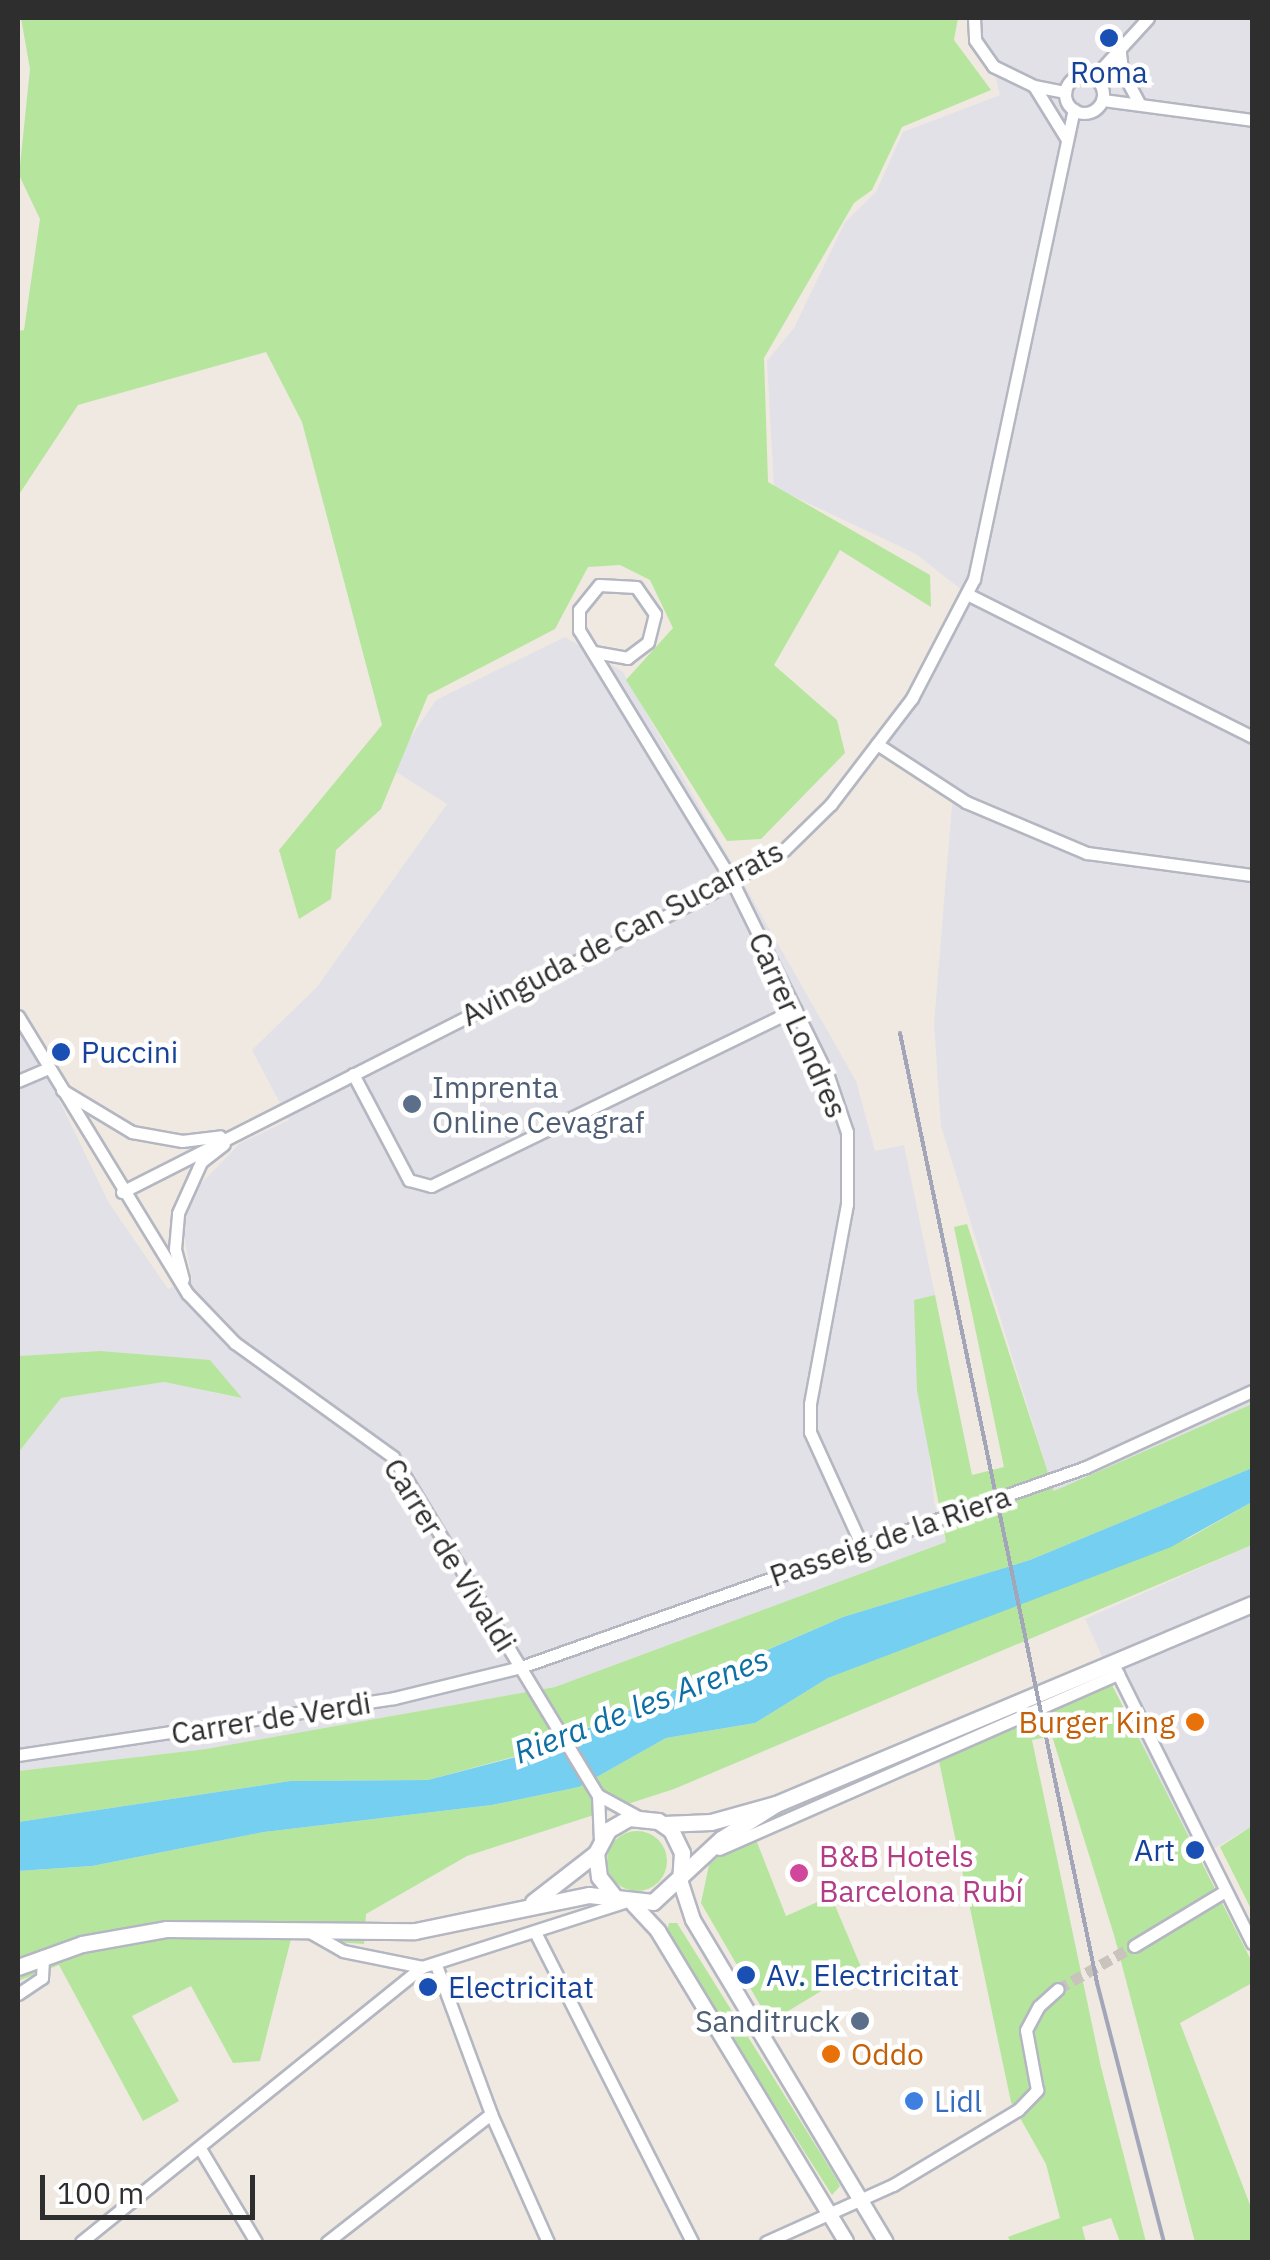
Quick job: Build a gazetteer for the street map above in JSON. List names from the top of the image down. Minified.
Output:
{"streets":{"street":["Avinguda de Can Sucarrats","Carrer Londres","Passeig de la Riera","Carrer de Vivaldi","Carrer de Verdi"]},"crossings":[["Avinguda de Can Sucarrats","Carrer Londres"],["Avinguda de Can Sucarrats","Carrer de Vivaldi"],["Carrer Londres","Passeig de la Riera"],["Passeig de la Riera","Carrer de Vivaldi"],["Passeig de la Riera","Carrer de Verdi"],["Carrer de Vivaldi","Carrer de Verdi"]],"water":["Riera de les Arenes"],"places":["Roma","Puccini","Imprenta Online Cevagraf","Burger King","Art","B&B Hotels Barcelona Rubí","Av. Electricitat","Electricitat","Sanditruck","Oddo","Lidl"],"scale_bar":"100 m"}
